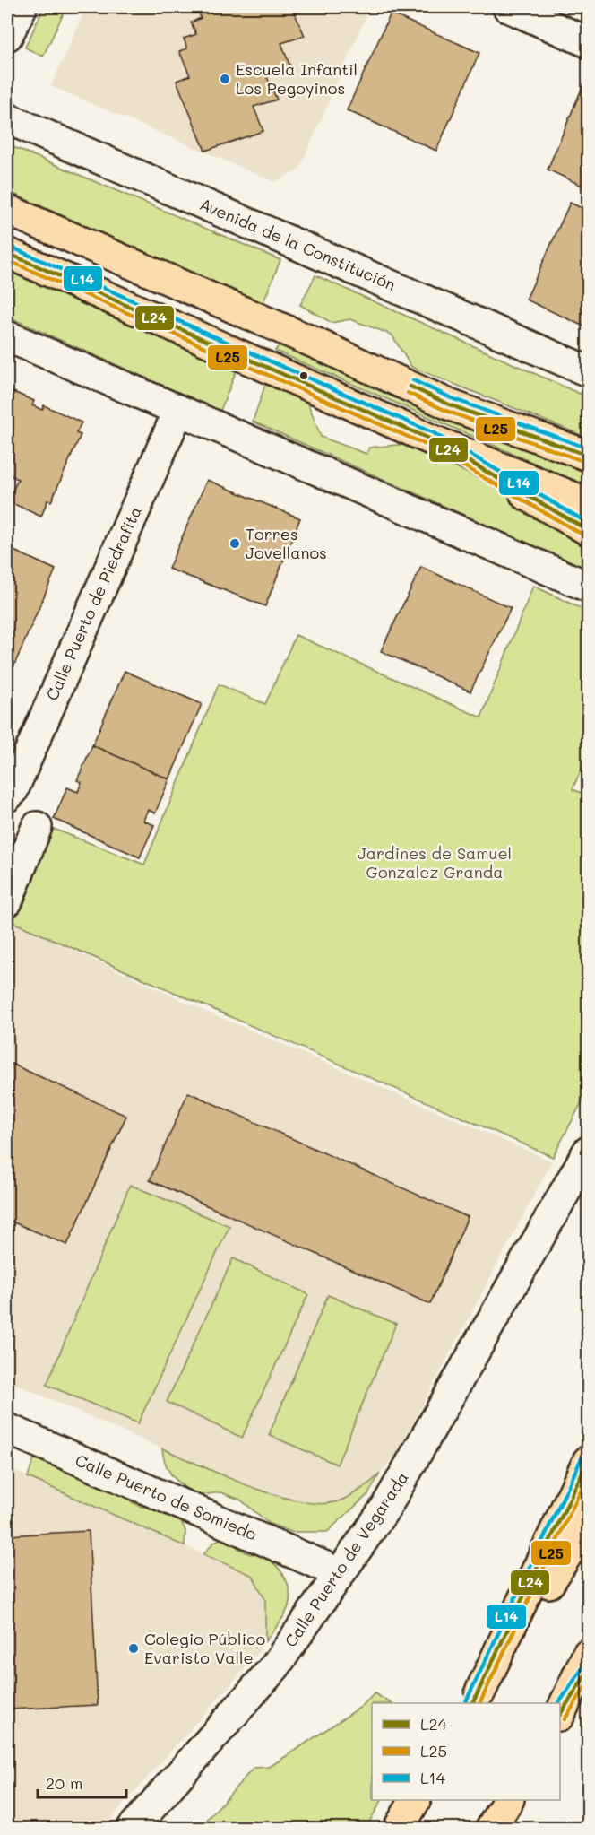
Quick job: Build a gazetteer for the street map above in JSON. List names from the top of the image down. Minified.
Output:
{"streets":{"street":["Avenida de la Constitución","Calle Puerto de Piedrafita","Calle Puerto de Somiedo","Calle Puerto de Vegarada"]},"parks":["Jardines de Samuel Gonzalez Granda"],"places":["Escuela Infantil Los Pegoyinos","Torres Jovellanos","Colegio Público Evaristo Valle"],"lines":["transit line L14","transit line L24","transit line L25"],"legend":["L24","L25","L14"],"scale_bar":"20 m"}
